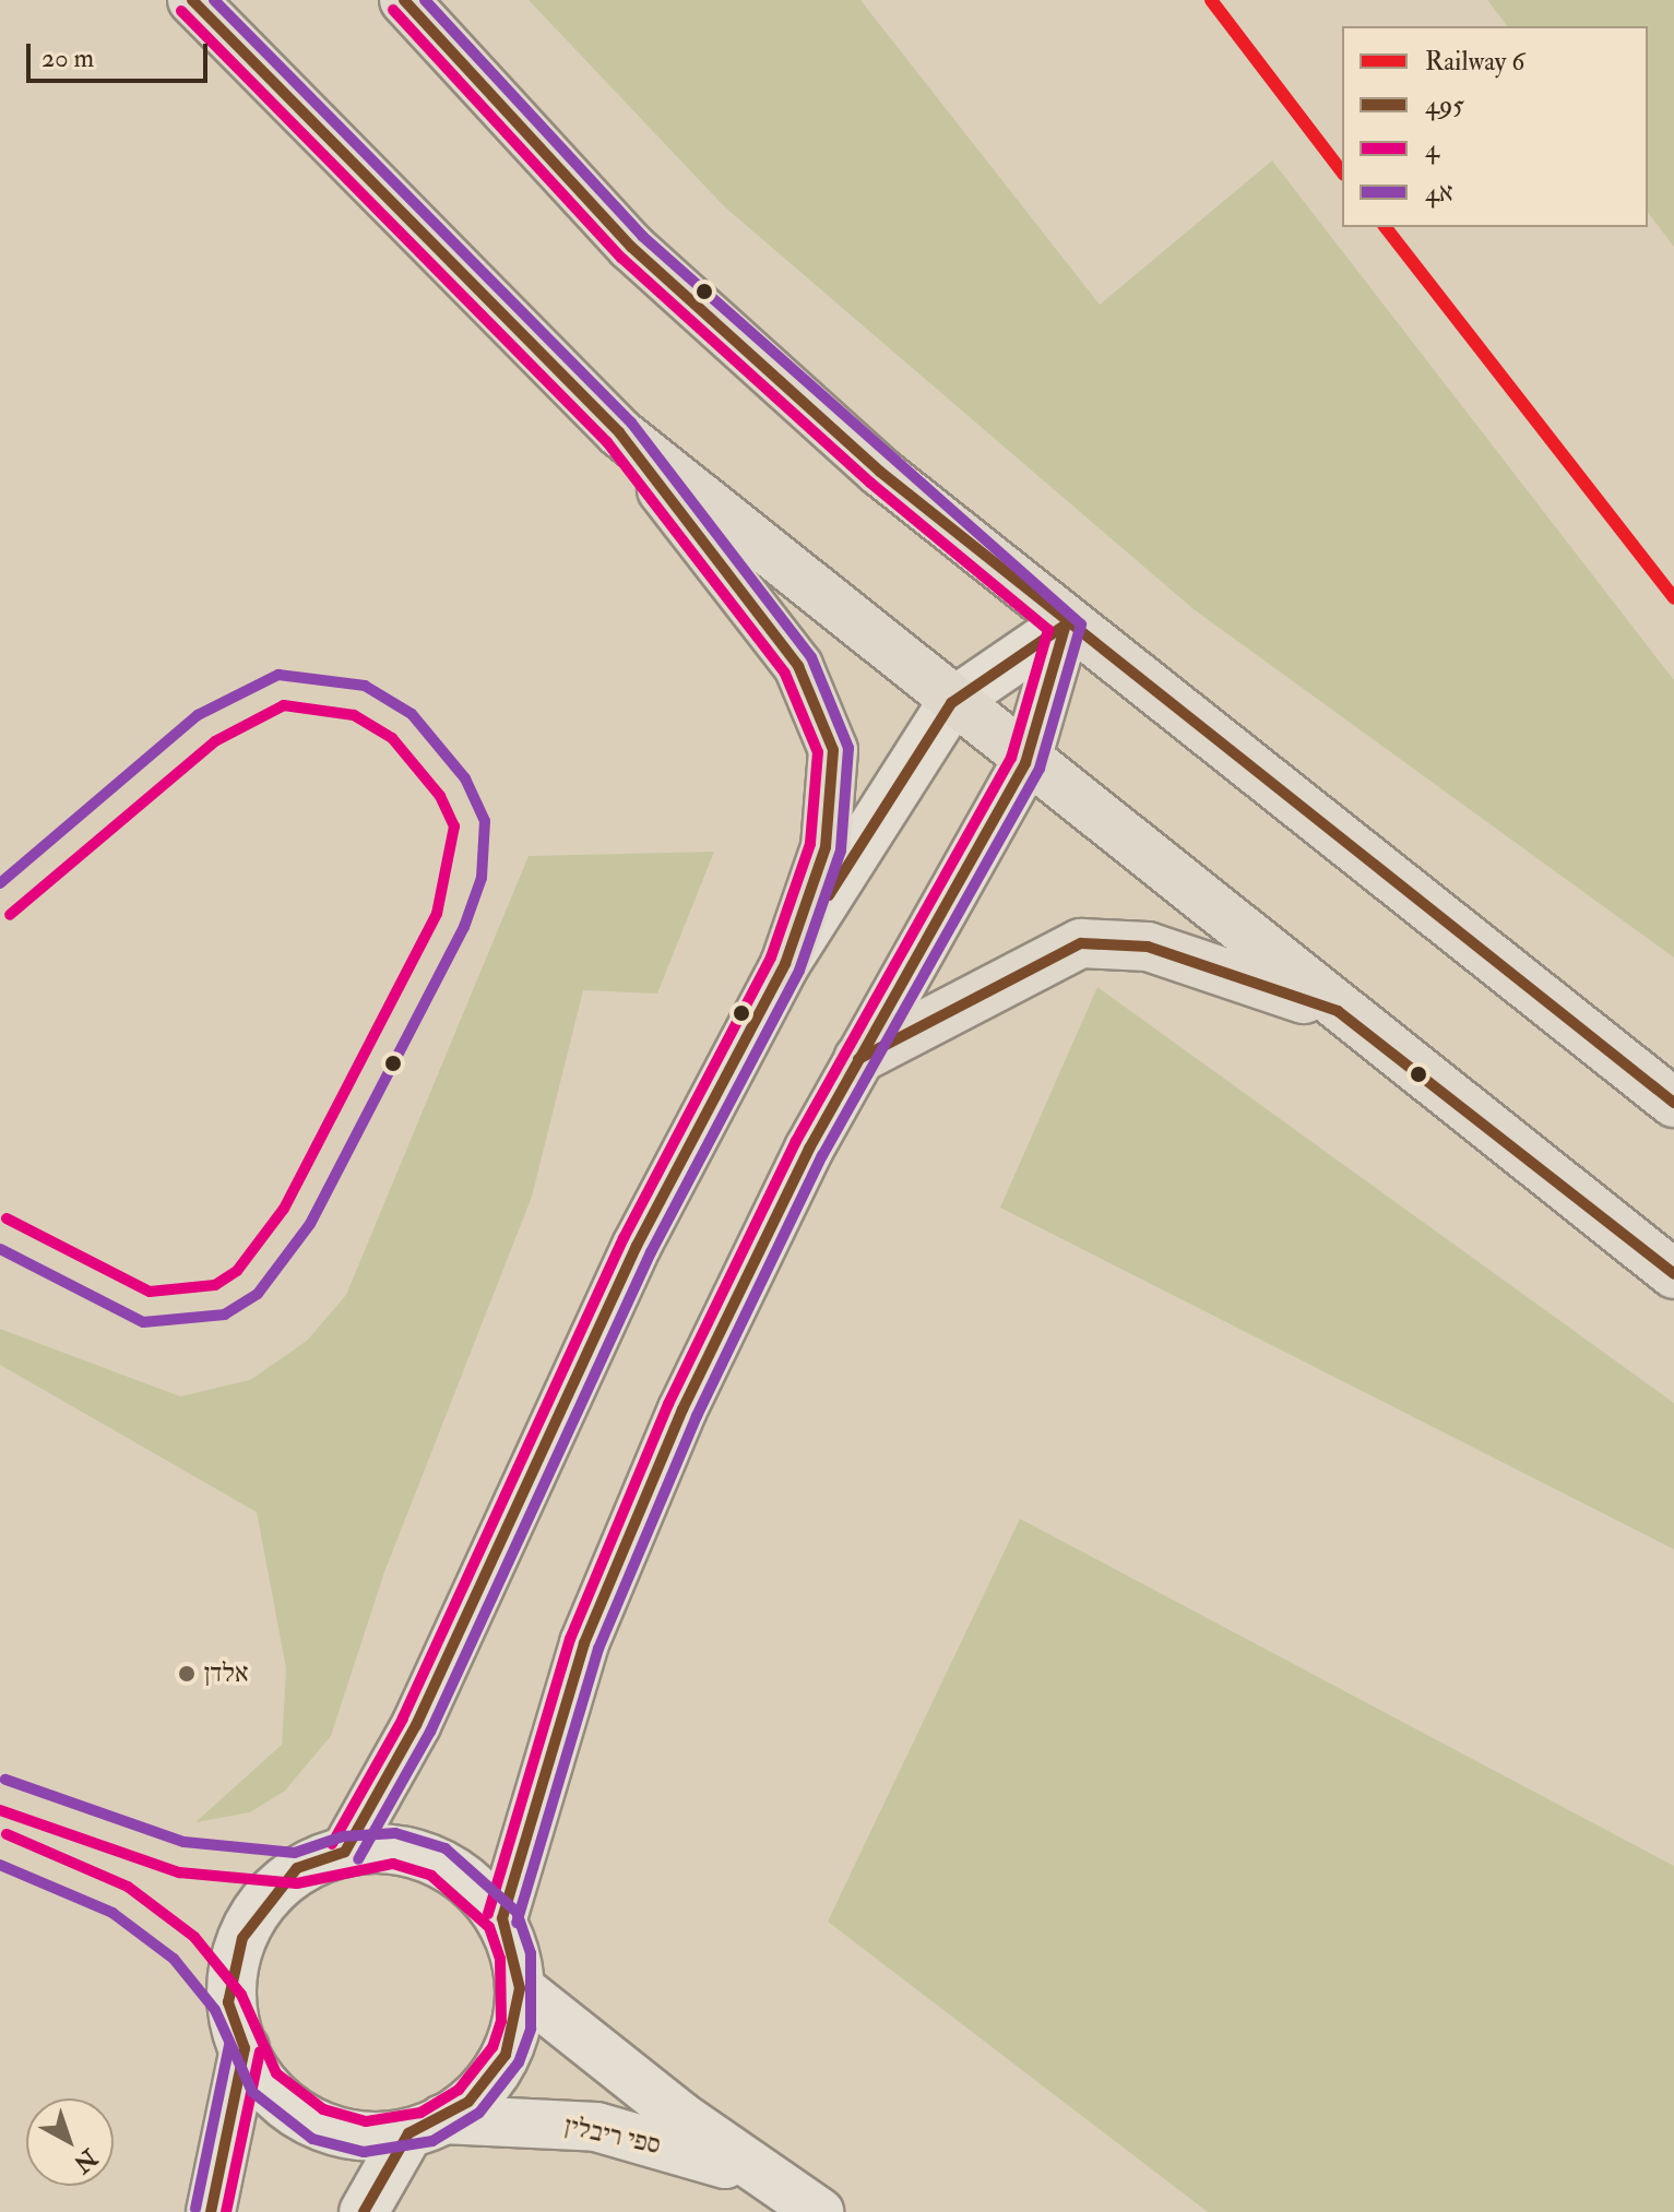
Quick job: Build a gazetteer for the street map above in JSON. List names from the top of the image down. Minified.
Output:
{"streets":{"main road":["ספי ריבלין"]},"places":["אלדן"],"lines":["rail line 6","transit line 495","transit line 4א","transit line 4"],"legend":["Railway 6","495","4","4א"],"scale_bar":"20 m","north":"bottom right"}
